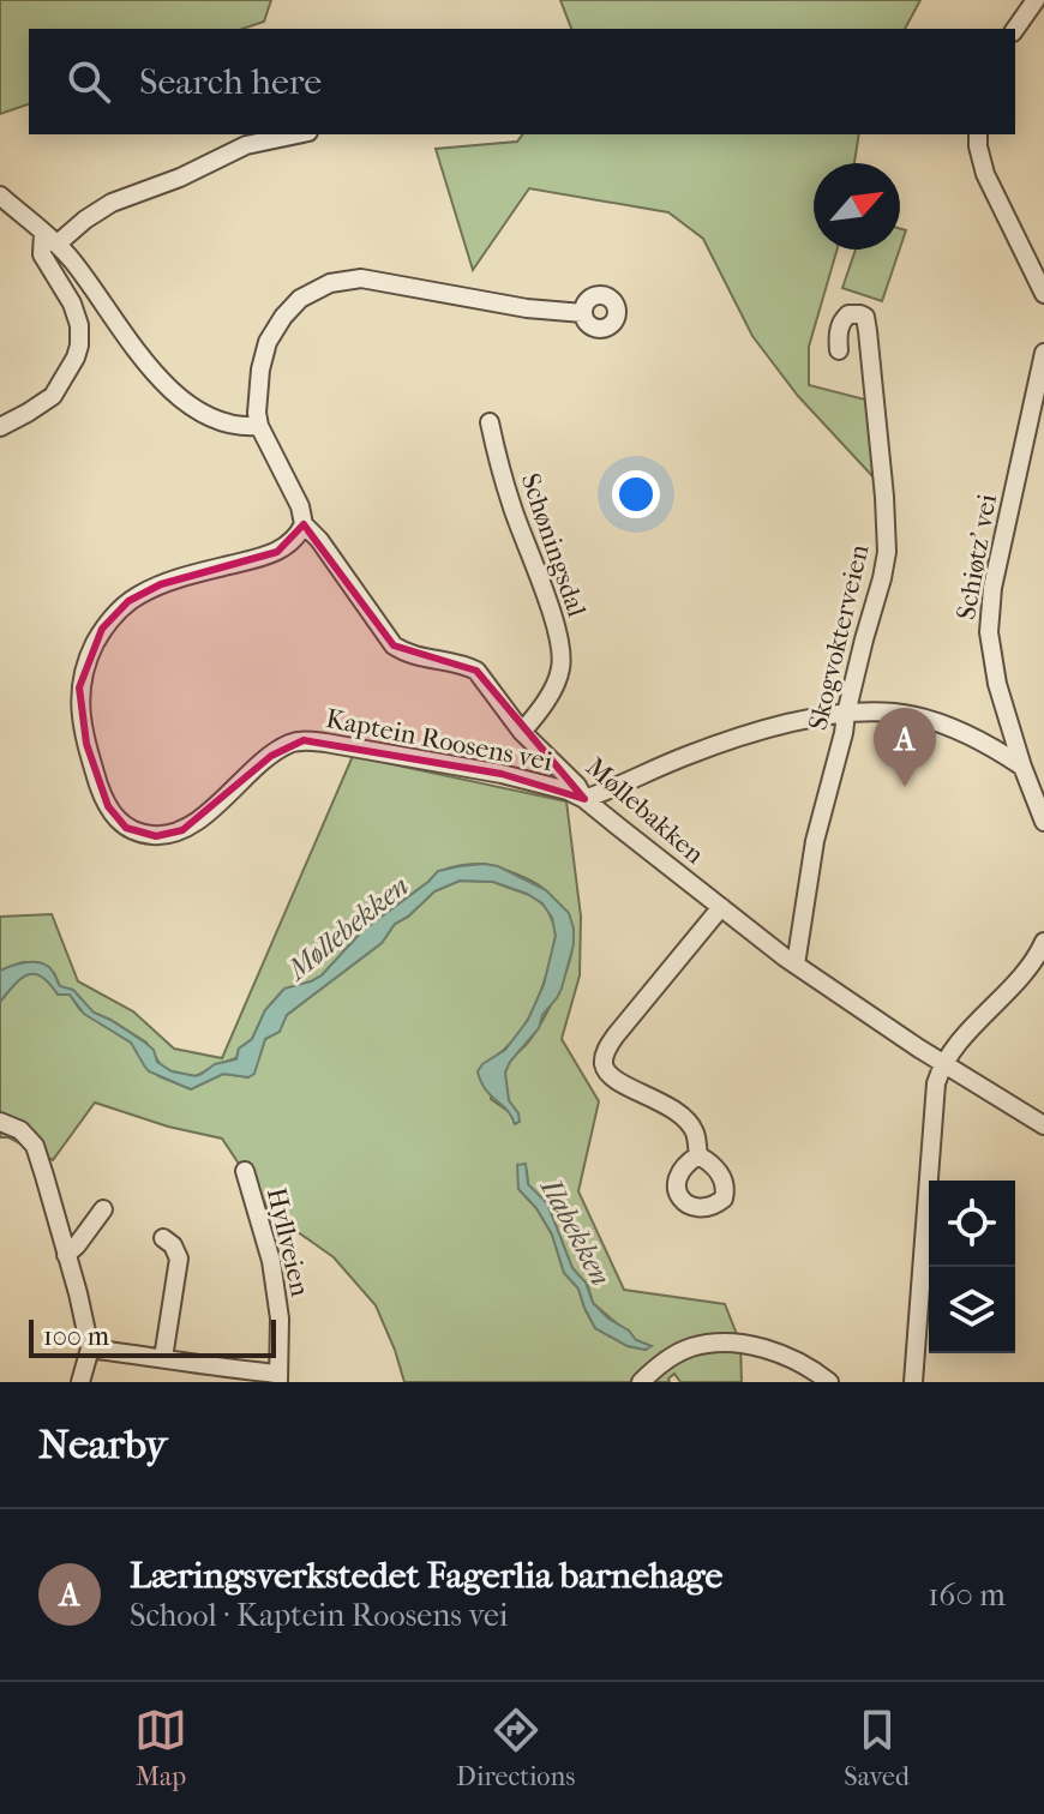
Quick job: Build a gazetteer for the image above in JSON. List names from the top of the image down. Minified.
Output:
{"streets":{"street":["Schøningsdal","Schiøtz' vei","Skogvokterveien","Kaptein Roosens vei","Møllebakken","Hyllveien"]},"crossings":[["Schøningsdal","Møllebakken"],["Skogvokterveien","Møllebakken"],["Kaptein Roosens vei","Møllebakken"]],"water":["Møllebekken","Ilabekken"],"scale_bar":"100 m","north":"top right","page":{"search":"Search here","pins":"A","scale":"100 m","heading":"Nearby","list":[{"mark":"A","name":"Læringsverkstedet Fagerlia barnehage","note":"School · Kaptein Roosens vei","value":"160 m"}],"nav":["Map","Directions","Saved"]}}
